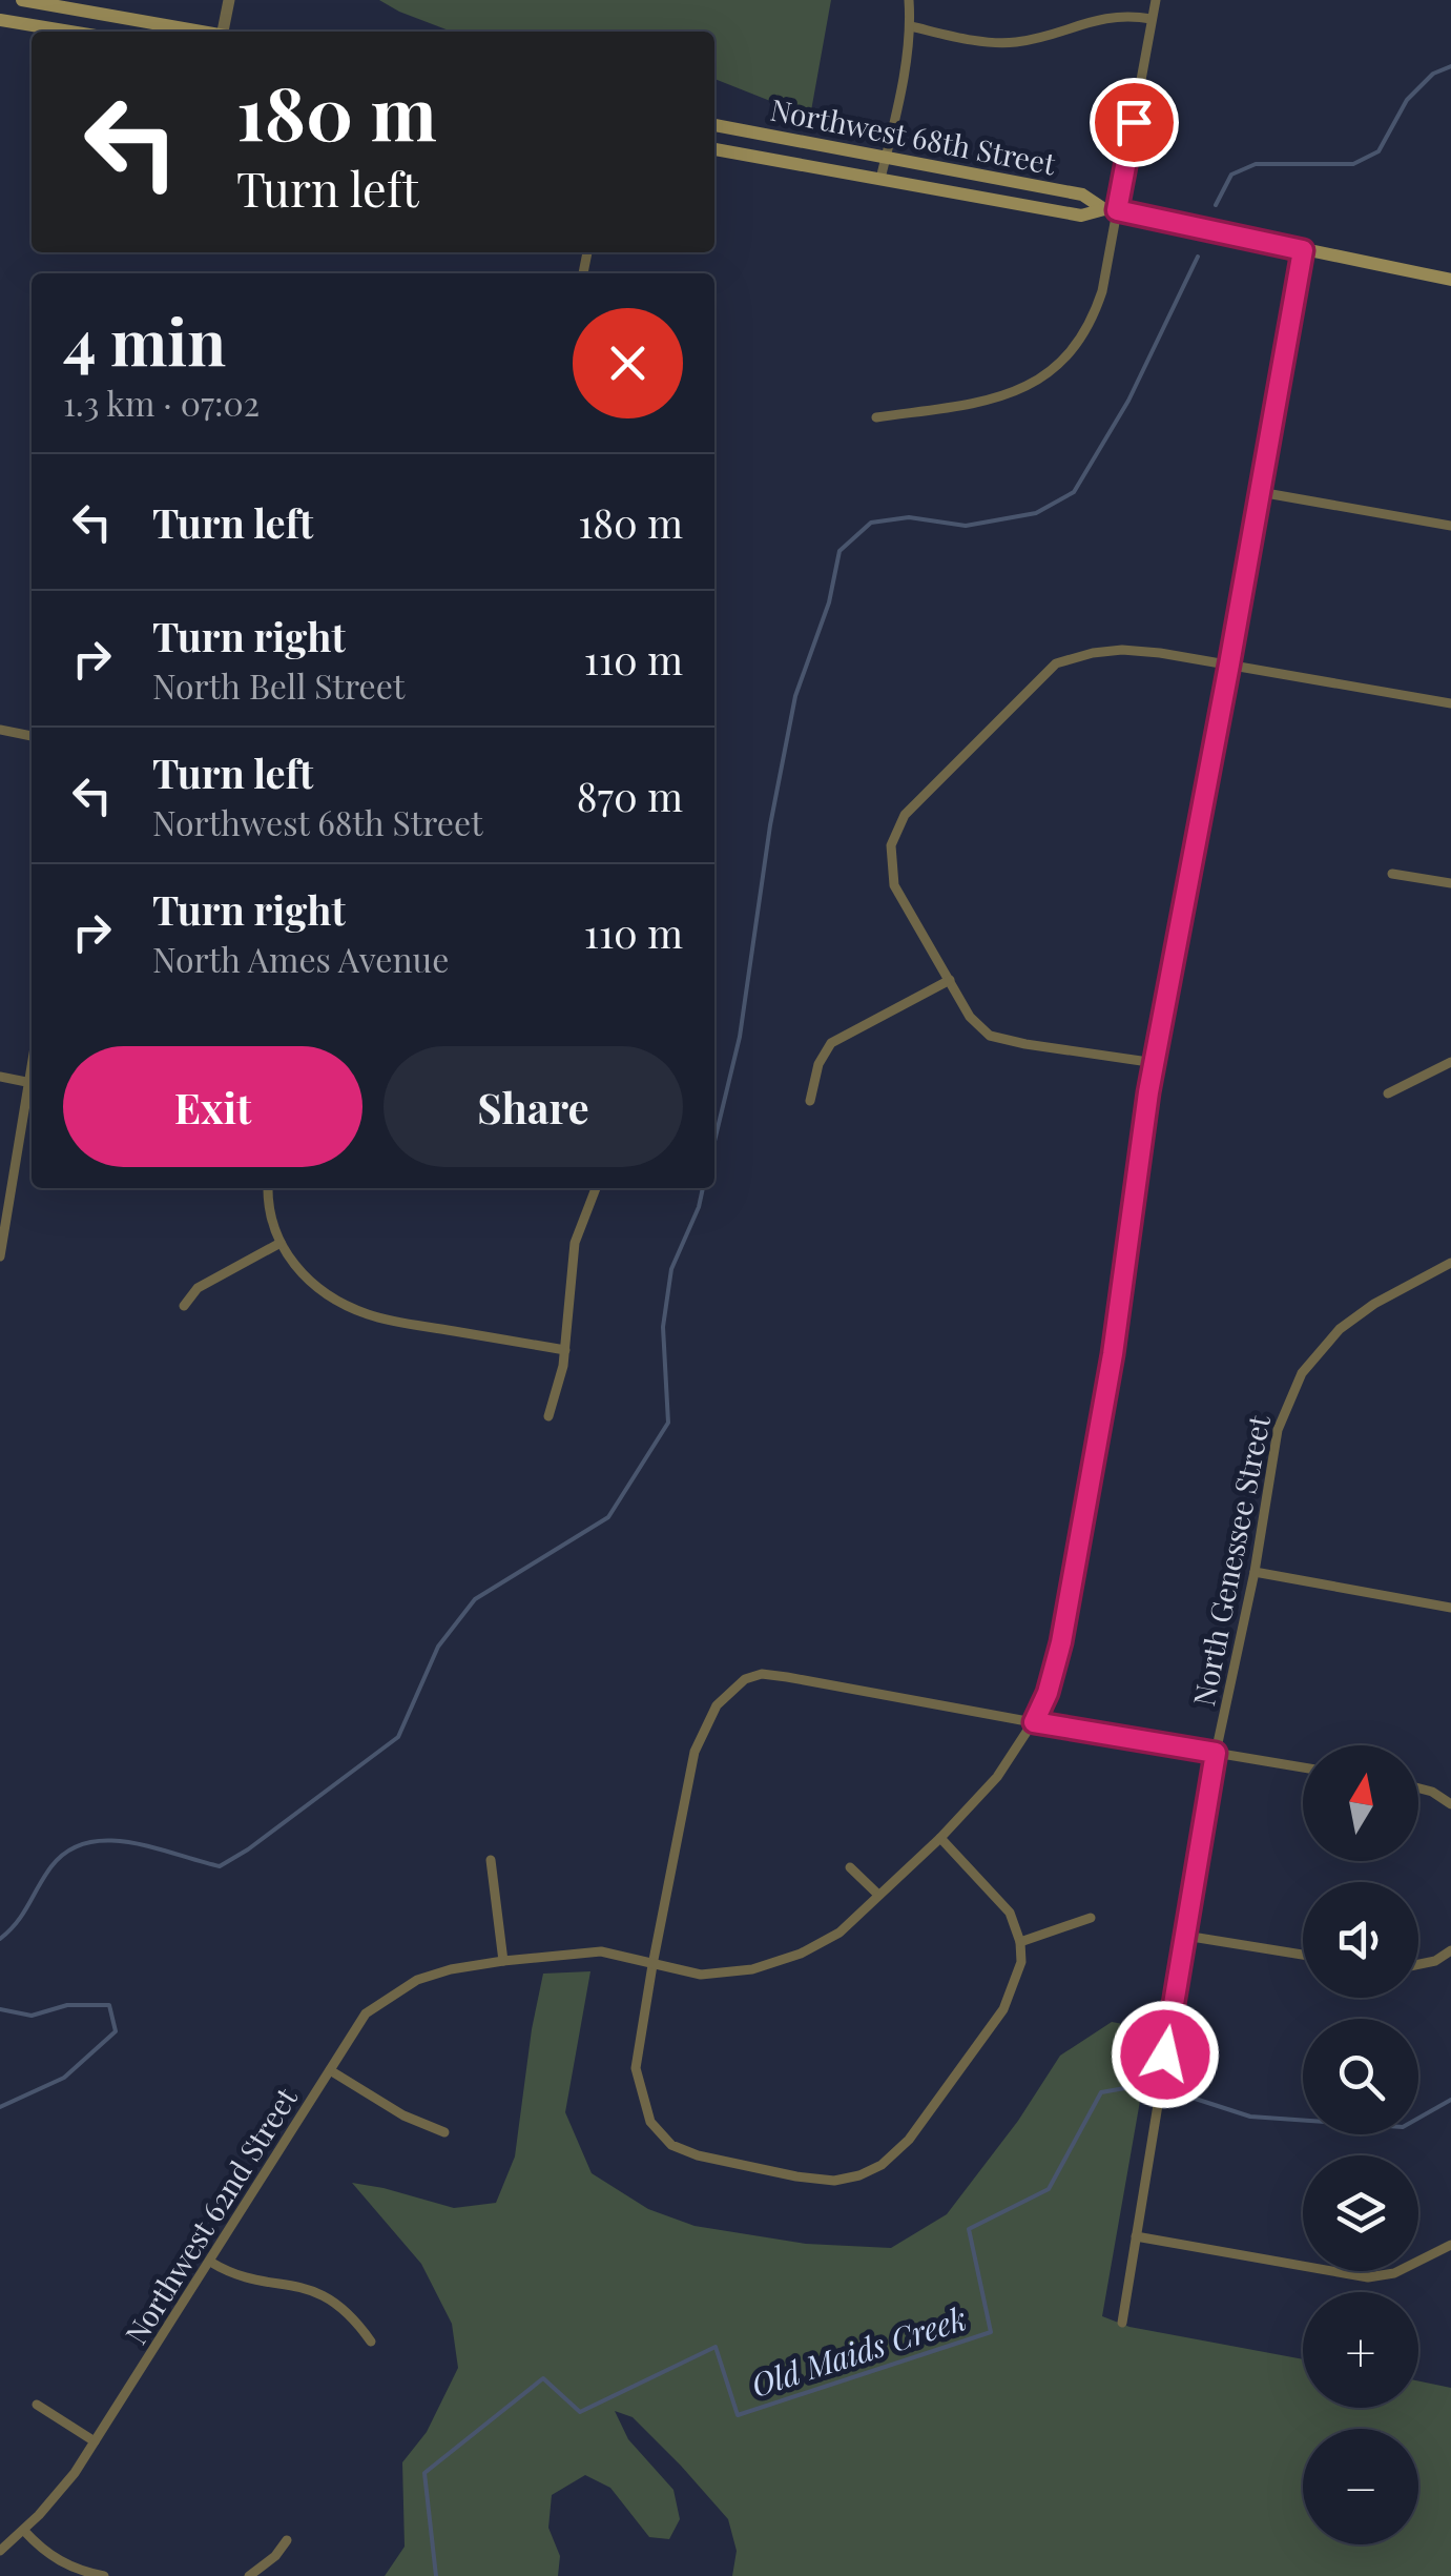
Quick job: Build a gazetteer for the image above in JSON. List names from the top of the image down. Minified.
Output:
{"streets":{"main road":["Northwest 68th Street"],"street":["North Genessee Street","Northwest 62nd Street"]},"water":["Old Maids Creek"],"north":"top","page":{"turn":["180 m","Turn left"],"heading":["4 min","1.3 km · 07:02"],"list":[{"name":"Turn left","value":"180 m"},{"name":"Turn right","note":"North Bell Street","value":"110 m"},{"name":"Turn left","note":"Northwest 68th Street","value":"870 m"},{"name":"Turn right","note":"North Ames Avenue","value":"110 m"}],"buttons":["Exit","Share"],"map_buttons":["+","−"]}}
